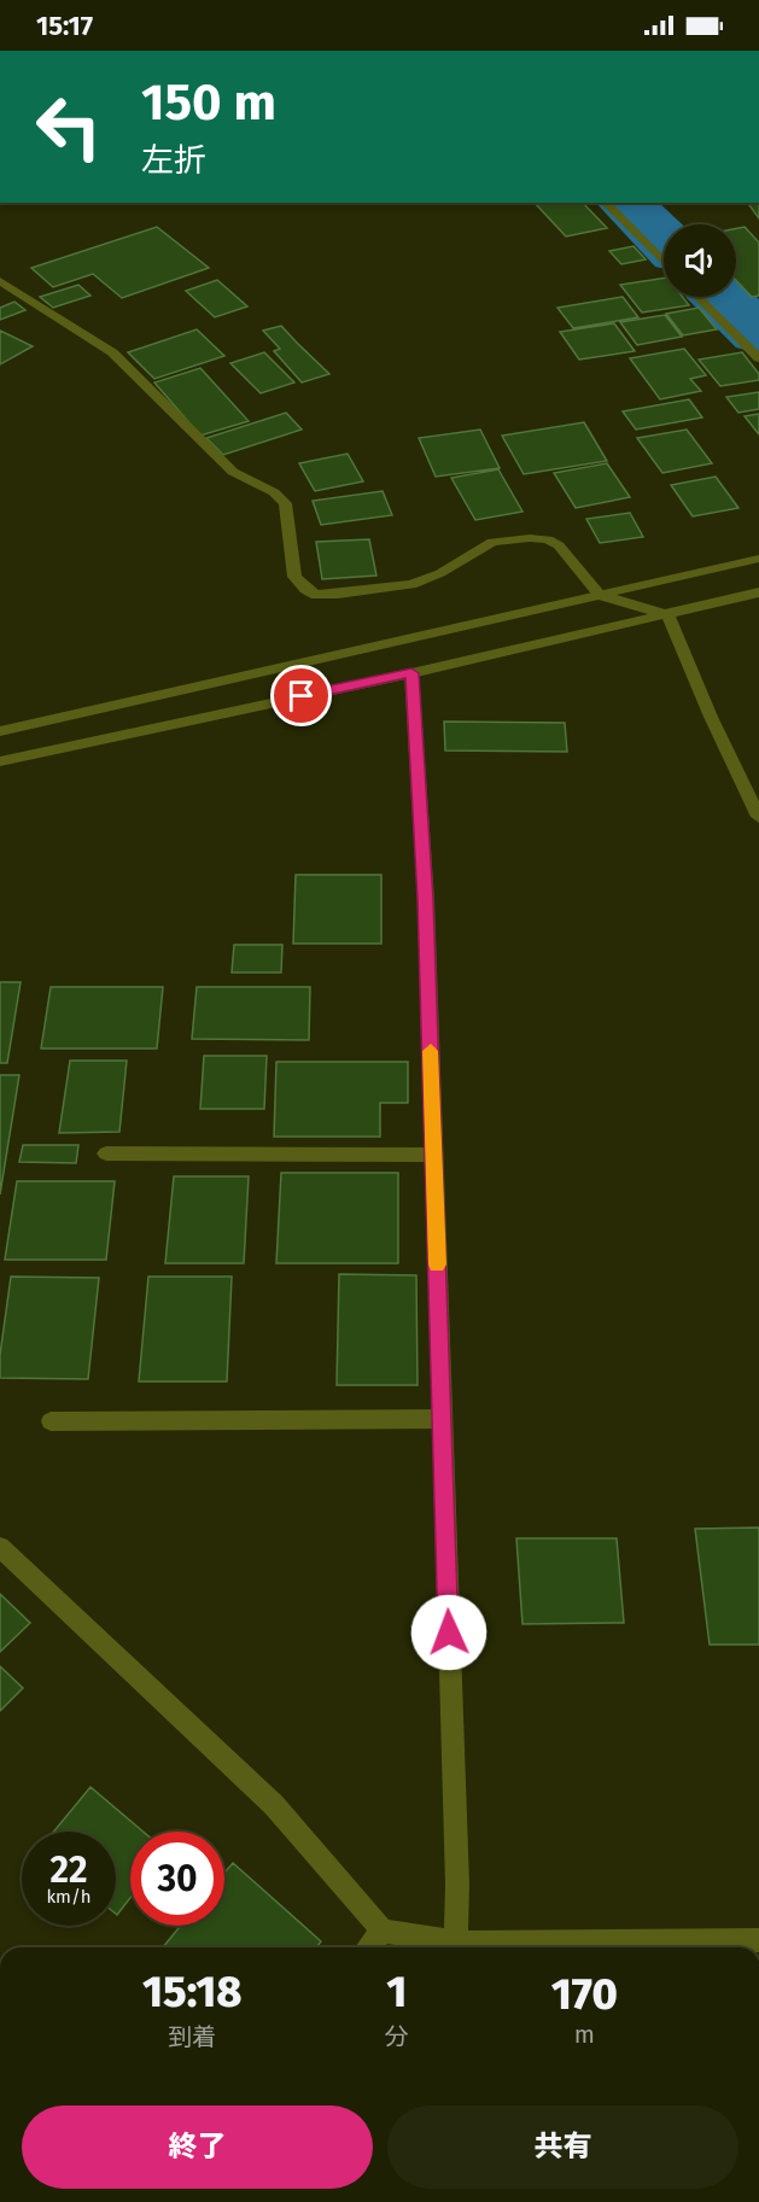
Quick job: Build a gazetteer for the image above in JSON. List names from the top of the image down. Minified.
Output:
{"page":{"status":"15:17","turn":["150 m","左折"],"speed":"22 km/h","limit":"30","eta":["15:18","到着","1","分","170","m"],"buttons":["終了","共有"]}}
